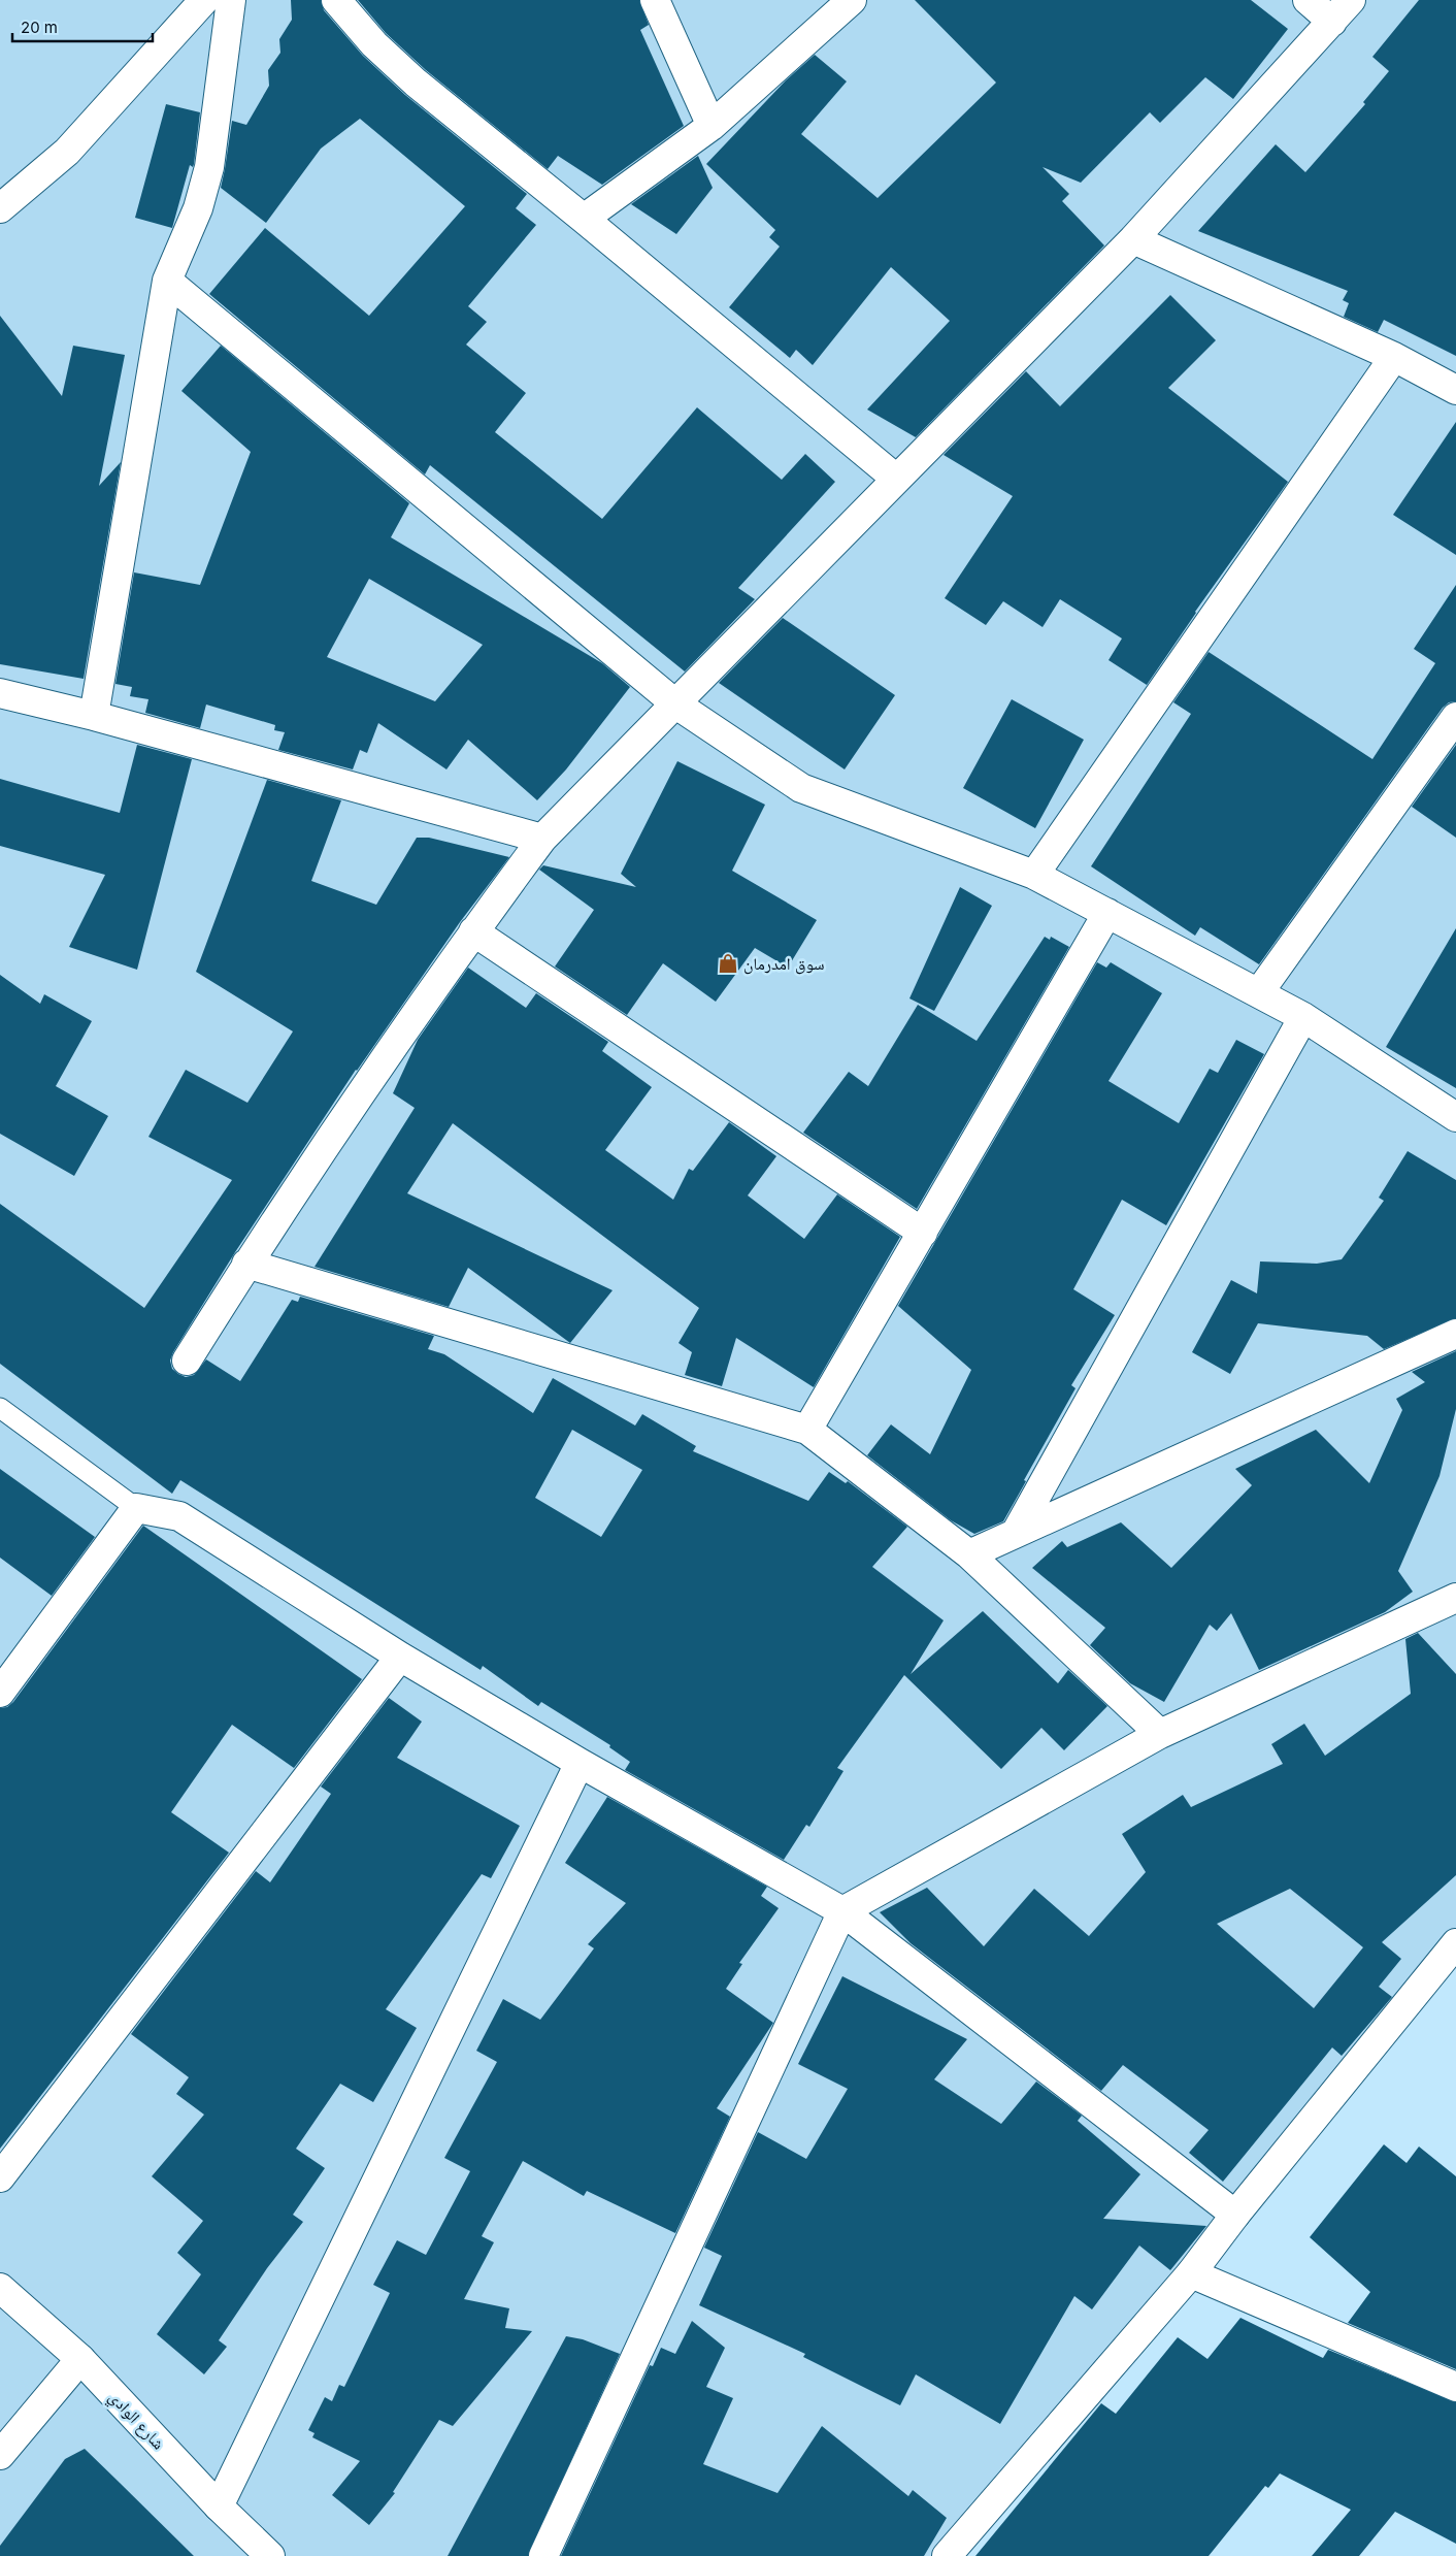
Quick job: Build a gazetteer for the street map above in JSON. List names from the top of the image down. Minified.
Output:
{"streets":{"street":["شارع الوادي"]},"places":{"shop":["سوق امدرمان"]},"scale_bar":"20 m"}
